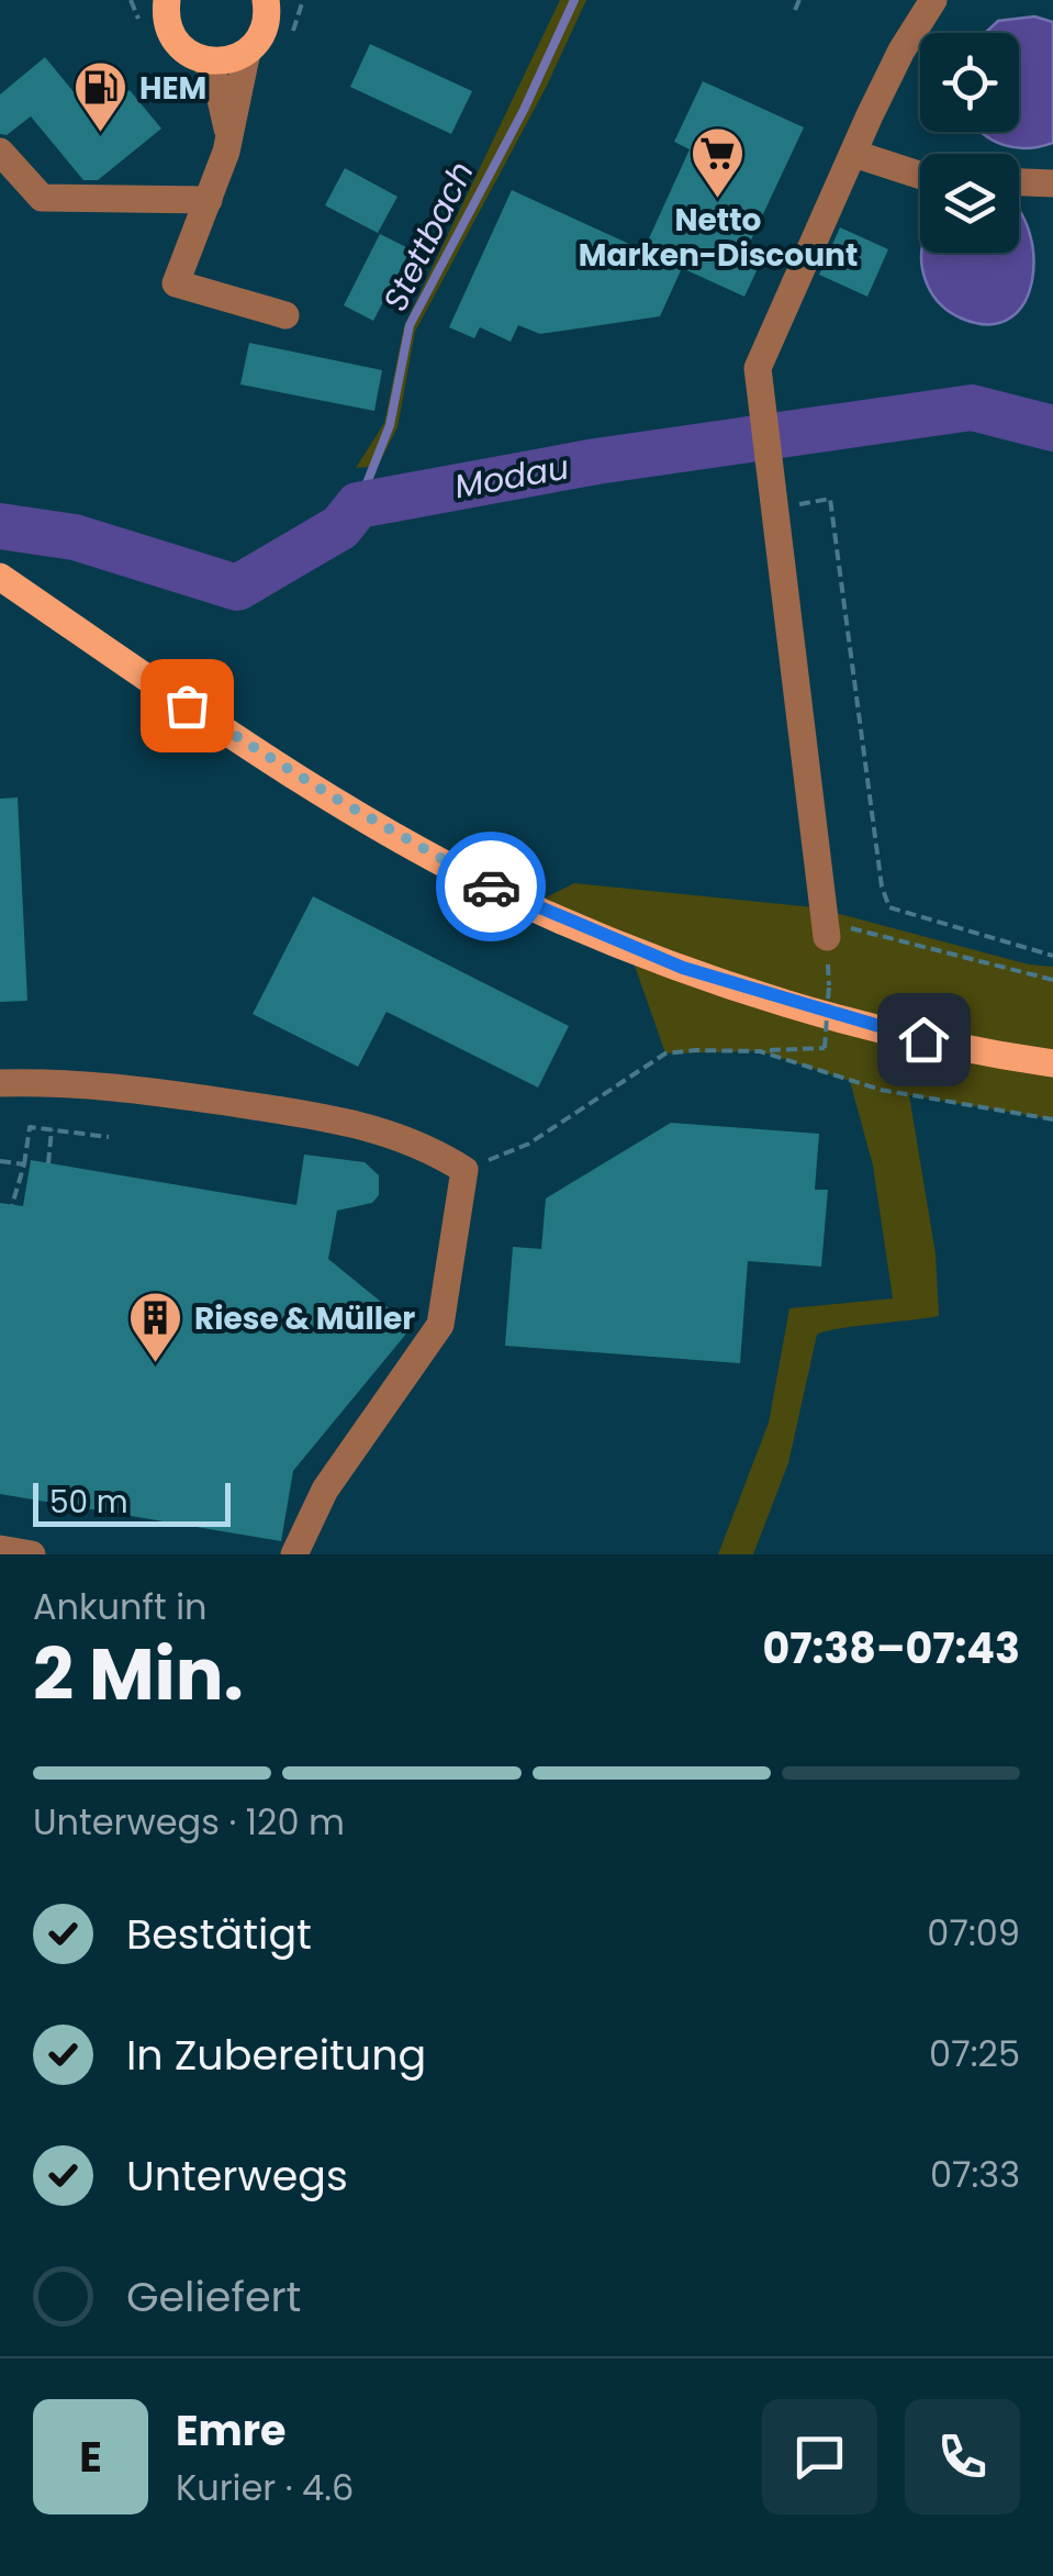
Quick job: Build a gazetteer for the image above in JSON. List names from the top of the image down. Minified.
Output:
{"water":["Stettbach","Modau"],"places":{"fuel station":["HEM"],"supermarket":["Netto Marken-Discount"],"building":["Riese & Müller"]},"scale_bar":"50 m","page":{"scale":"50 m","heading":["2 Min.","Ankunft in","07:38–07:43"],"panel":["Emre","Kurier · 4.6"],"bar":"Unterwegs · 120 m","list":[["Bestätigt","07:09"],["In Zubereitung","07:25"],["Unterwegs","07:33"],"Geliefert"],"round":"E"}}
